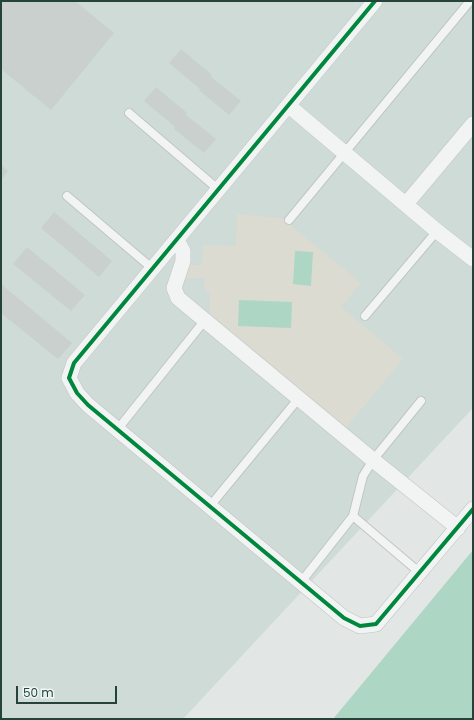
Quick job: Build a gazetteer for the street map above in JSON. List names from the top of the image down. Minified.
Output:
{"scale_bar":"50 m"}
